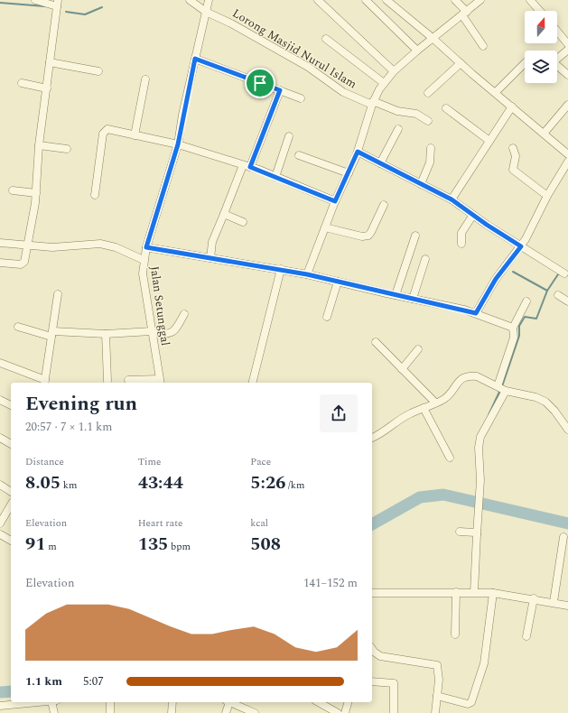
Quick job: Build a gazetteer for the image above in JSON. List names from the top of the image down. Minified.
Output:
{"streets":{"street":["Lorong Masjid Nurul Islam","Jalan Setunggal"]},"crossings":[["Lorong Masjid Nurul Islam","Jalan Setunggal"]],"north":"top","page":{"heading":["Evening run","20:57 · 7 × 1.1 km"],"stats":[["Distance","8.05 km"],["Time","43:44"],["Pace","5:26 /km"],["Elevation","91 m"],["Heart rate","135 bpm"],["kcal","508"]],"chart":["Elevation","141–152 m"],"list":[{"name":"1.1 km","note":"5:07"}]}}
